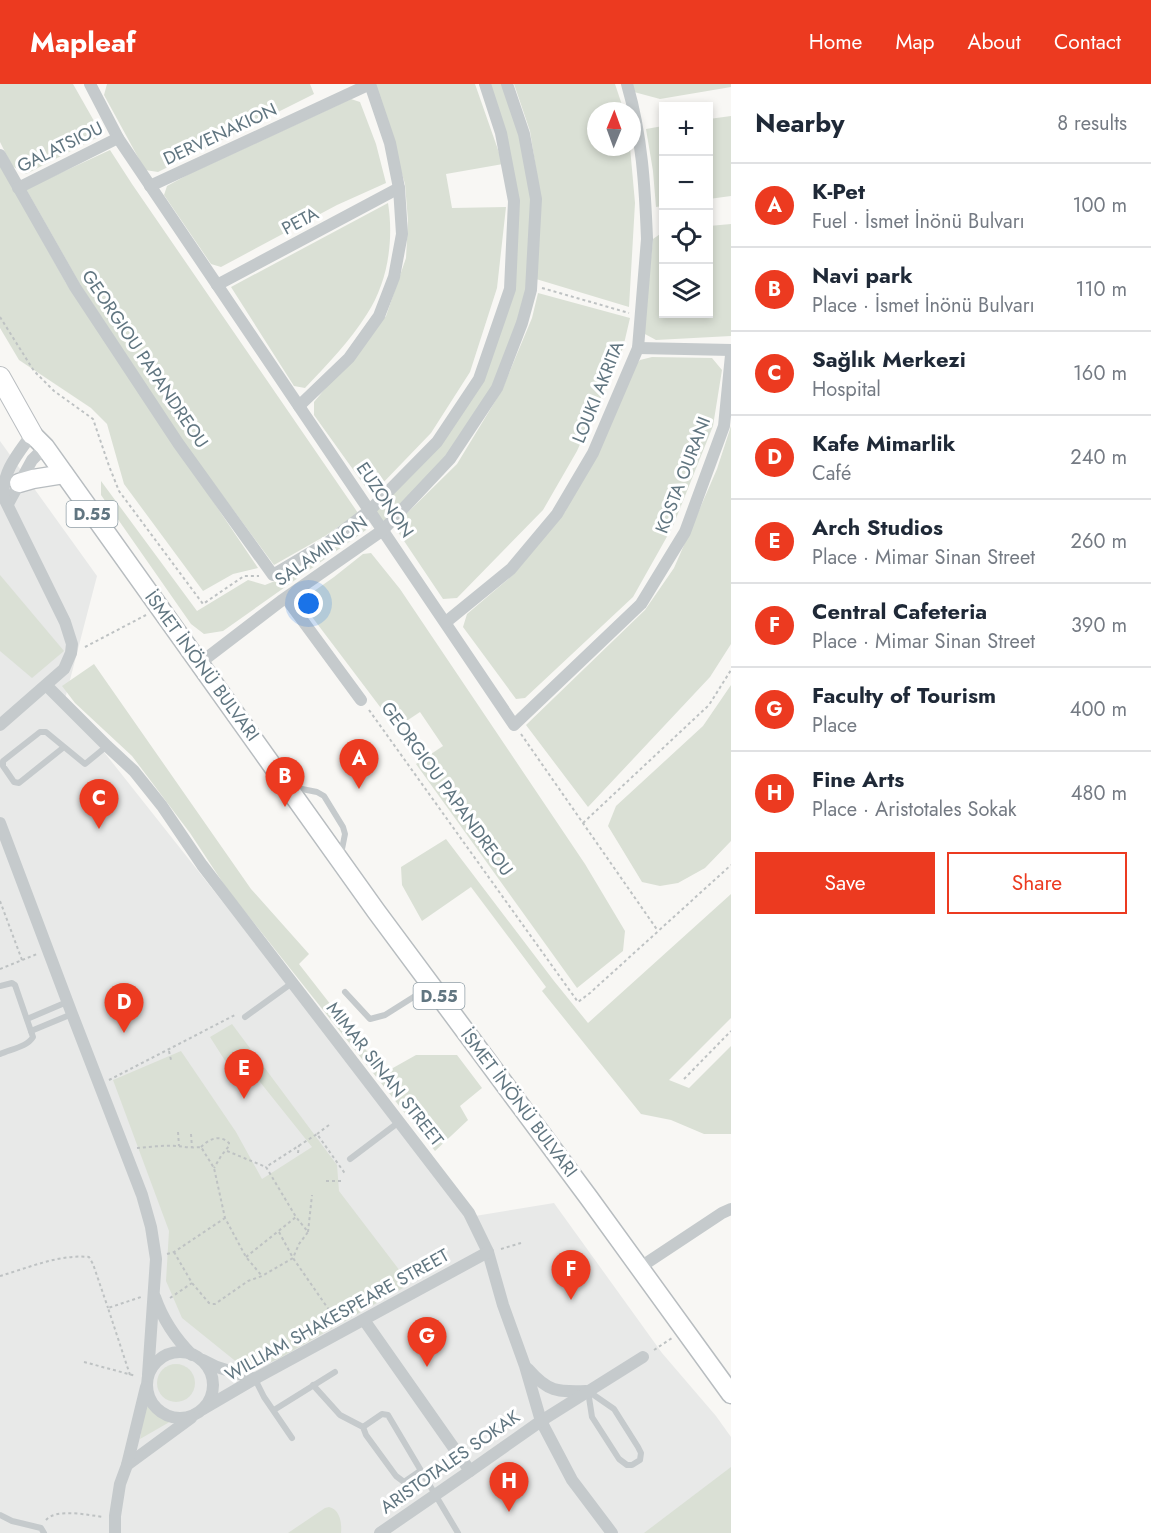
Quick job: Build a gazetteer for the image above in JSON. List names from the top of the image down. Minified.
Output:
{"streets":{"highway":["D.55"],"street":["DERVENAKION","GALATSIOU","PETA","GEORGIOU PAPANDREOU","LOUKI AKRITA","KOSTA OURANI","EUZONON","SALAMINION","MIMAR SINAN STREET","WILLIAM SHAKESPEARE STREET","ARISTOTALES SOKAK"]},"crossings":[["DERVENAKION","EUZONON"],["GALATSIOU","GEORGIOU PAPANDREOU"],["GALATSIOU","EUZONON"],["PETA","EUZONON"],["GEORGIOU PAPANDREOU","SALAMINION"],["LOUKI AKRITA","EUZONON"],["KOSTA OURANI","EUZONON"],["EUZONON","SALAMINION"],["D.55","SALAMINION"],["MIMAR SINAN STREET","WILLIAM SHAKESPEARE STREET"],["MIMAR SINAN STREET","ARISTOTALES SOKAK"]],"north":"top","page":{"header":"Mapleaf","nav":["Home","Map","About","Contact"],"heading":["Nearby","8 results"],"map_buttons":["+","−"],"list":[{"mark":"A","name":"K-Pet","note":"Fuel · İsmet İnönü Bulvarı","value":"100 m"},{"mark":"B","name":"Navi park","note":"Place · İsmet İnönü Bulvarı","value":"110 m"},{"mark":"C","name":"Sağlık Merkezi","note":"Hospital","value":"160 m"},{"mark":"D","name":"Kafe Mimarlik","note":"Café","value":"240 m"},{"mark":"E","name":"Arch Studios","note":"Place · Mimar Sinan Street","value":"260 m"},{"mark":"F","name":"Central Cafeteria","note":"Place · Mimar Sinan Street","value":"390 m"},{"mark":"G","name":"Faculty of Tourism","note":"Place","value":"400 m"},{"mark":"H","name":"Fine Arts","note":"Place · Aristotales Sokak","value":"480 m"}],"pins":["A","B","C","D","E","F","G","H"],"buttons":["Save","Share"]}}
